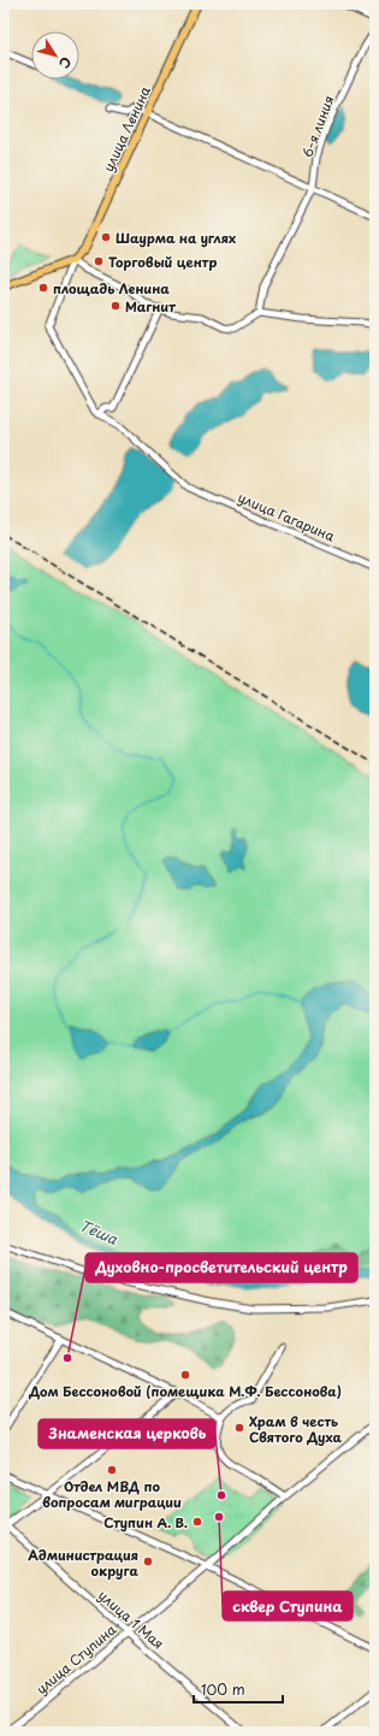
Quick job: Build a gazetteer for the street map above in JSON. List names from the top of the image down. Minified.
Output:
{"streets":{"main road":["улица Ленина"],"street":["6-я линия","улица Гагарина","улица 1 Мая","улица Ступина"]},"crossings":[["улица 1 Мая","улица Ступина"]],"water":["Тёша"],"places":["Шаурма на углях","Торговый центр","площадь Ленина","Магнит","Духовно-просветительский центр","Дом Бессоновой (помещика М.Ф. Бессонова)","Храм в честь Святого Духа","Отдел МВД по вопросам миграции","Знаменская церковь","сквер Ступина","Ступин А. В.","Администрация округа"],"scale_bar":"100 m","north":"bottom right"}
